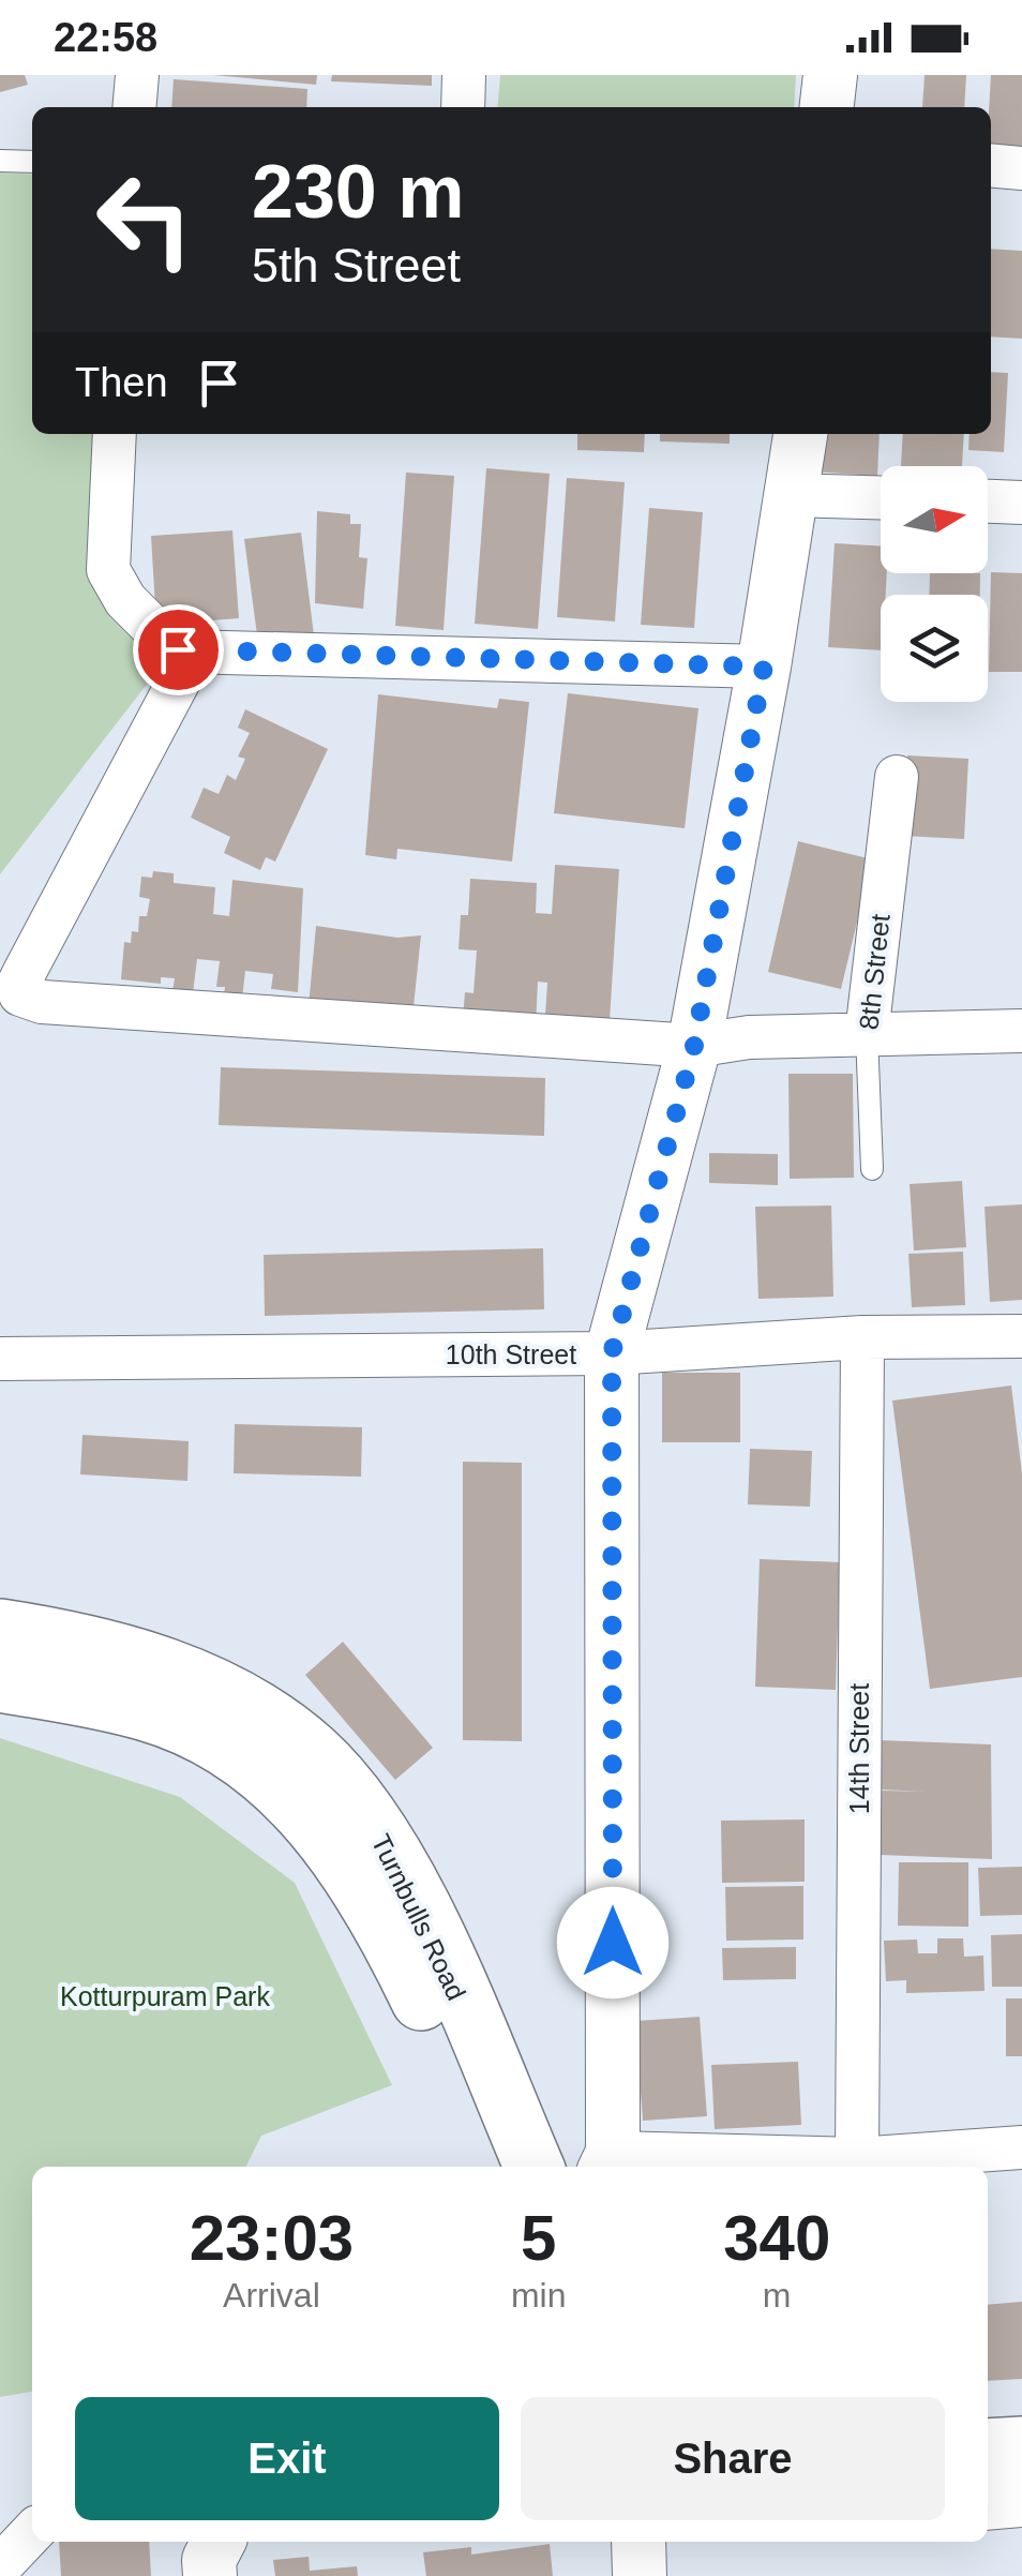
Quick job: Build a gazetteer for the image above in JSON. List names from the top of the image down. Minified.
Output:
{"streets":{"main road":["Turnbulls Road"],"street":["8th Street","10th Street","14th Street"]},"crossings":[["10th Street","14th Street"]],"parks":["Kotturpuram Park"],"north":"right","page":{"status":"22:58","turn":["230 m","5th Street"],"then":"Then","eta":["23:03","Arrival","5","min","340","m"],"buttons":["Exit","Share"]}}
